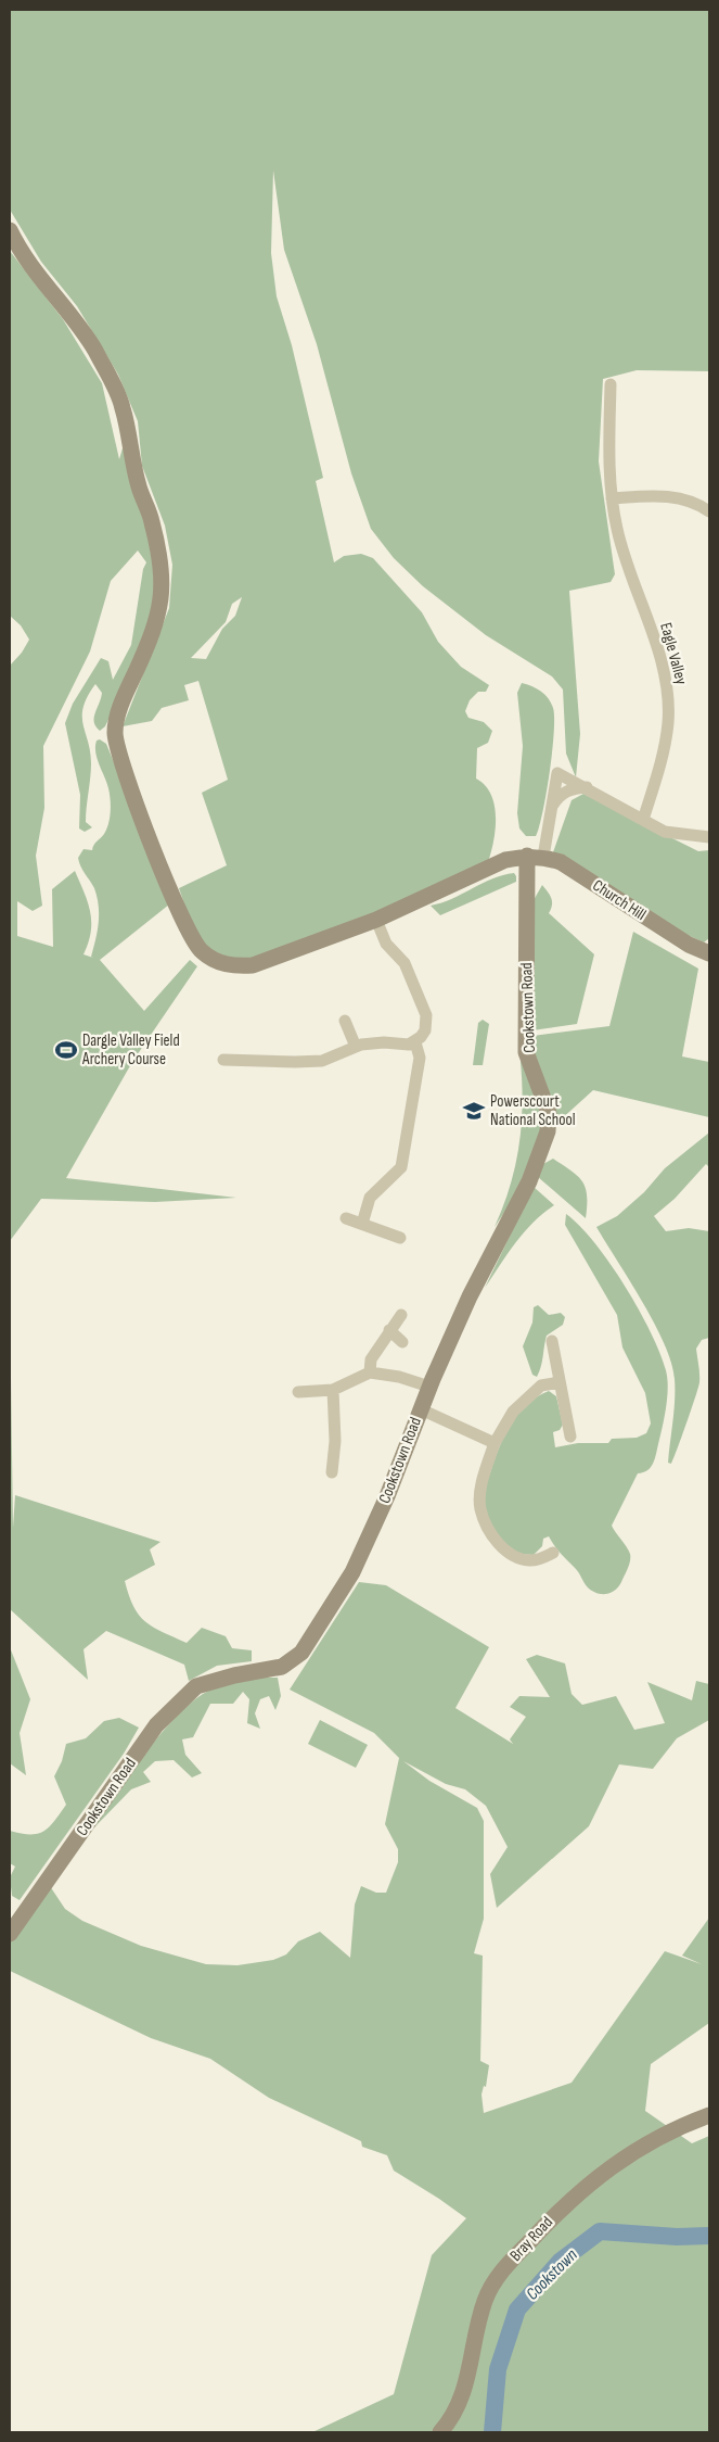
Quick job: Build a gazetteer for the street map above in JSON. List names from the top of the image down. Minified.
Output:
{"streets":{"main road":["Church Hill","Cookstown Road","Bray Road"],"street":["Eagle Valley"]},"crossings":[["Church Hill","Cookstown Road"]],"water":["Cookstown"],"places":{"sports":["Dargle Valley Field Archery Course"],"school or university":["Powerscourt National School"]}}
